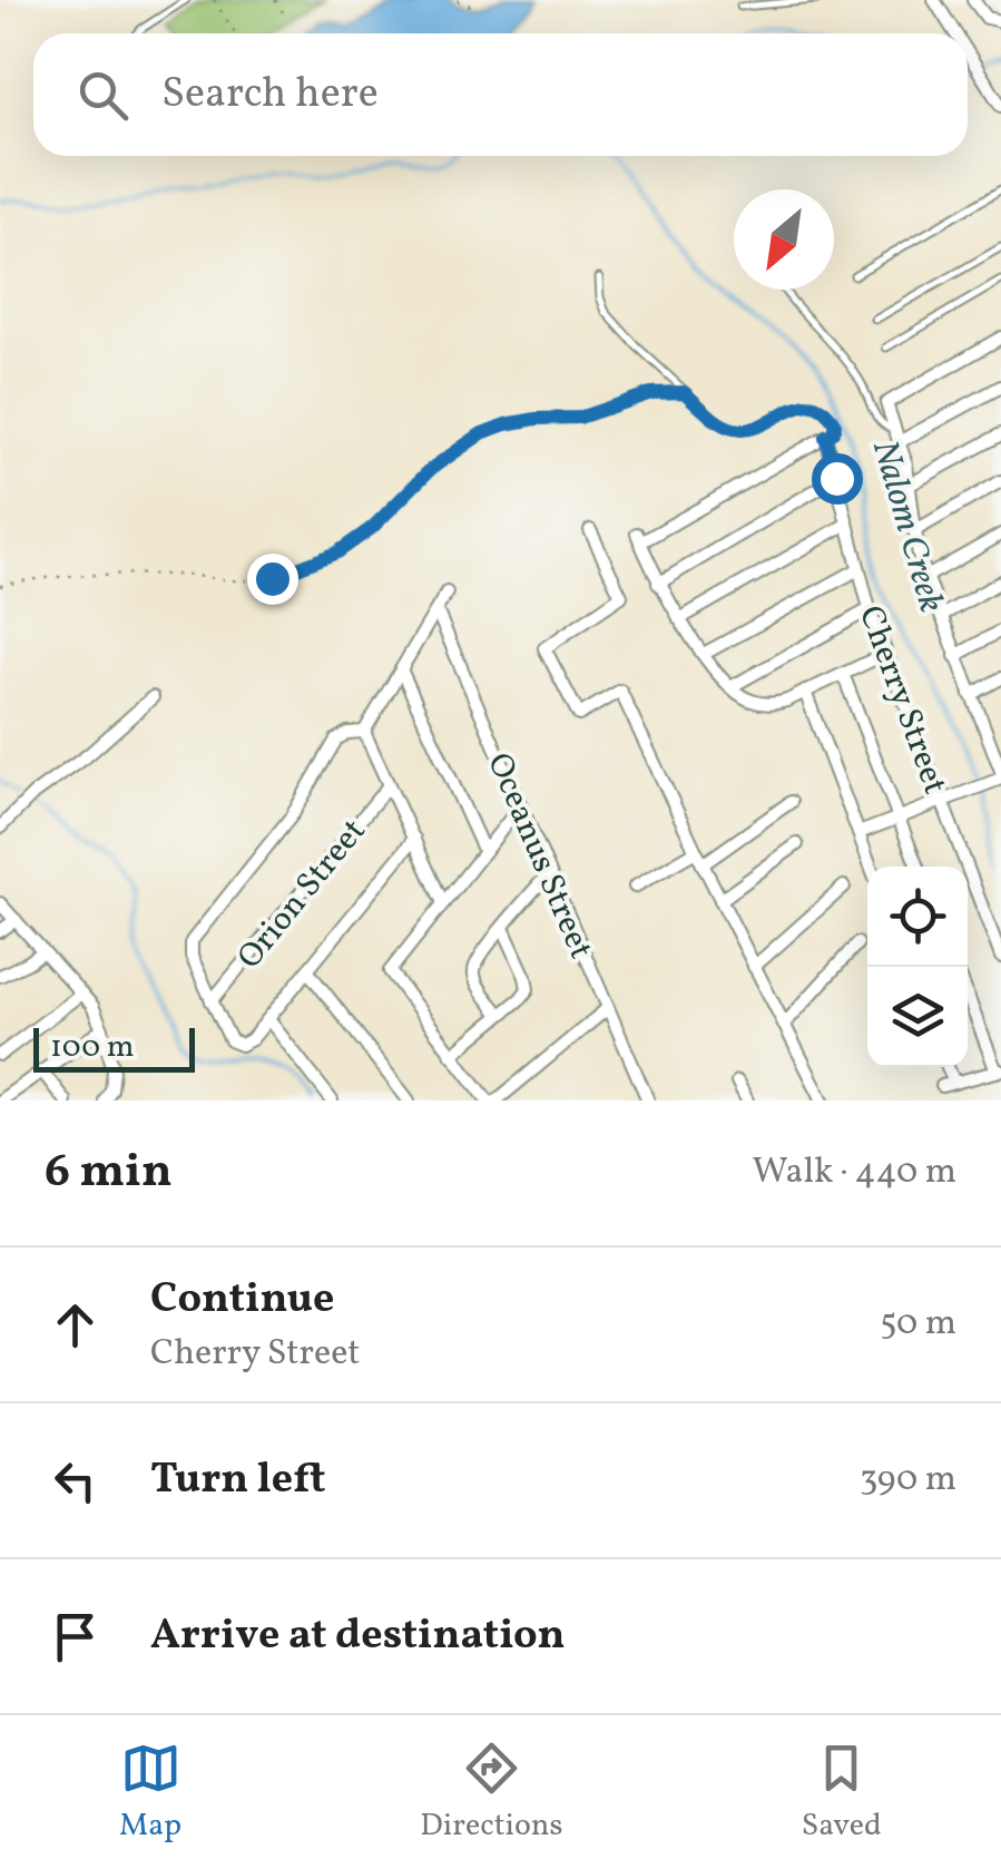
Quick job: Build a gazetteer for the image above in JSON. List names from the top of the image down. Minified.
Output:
{"streets":{"street":["Cherry Street","Oceanus Street","Orion Street"]},"water":["Nalom Creek"],"scale_bar":"100 m","north":"bottom left","page":{"search":"Search here","scale":"100 m","heading":["6 min","Walk · 440 m"],"list":[["Continue","Cherry Street","50 m"],["Turn left","390 m"],"Arrive at destination"],"nav":["Map","Directions","Saved"]}}
